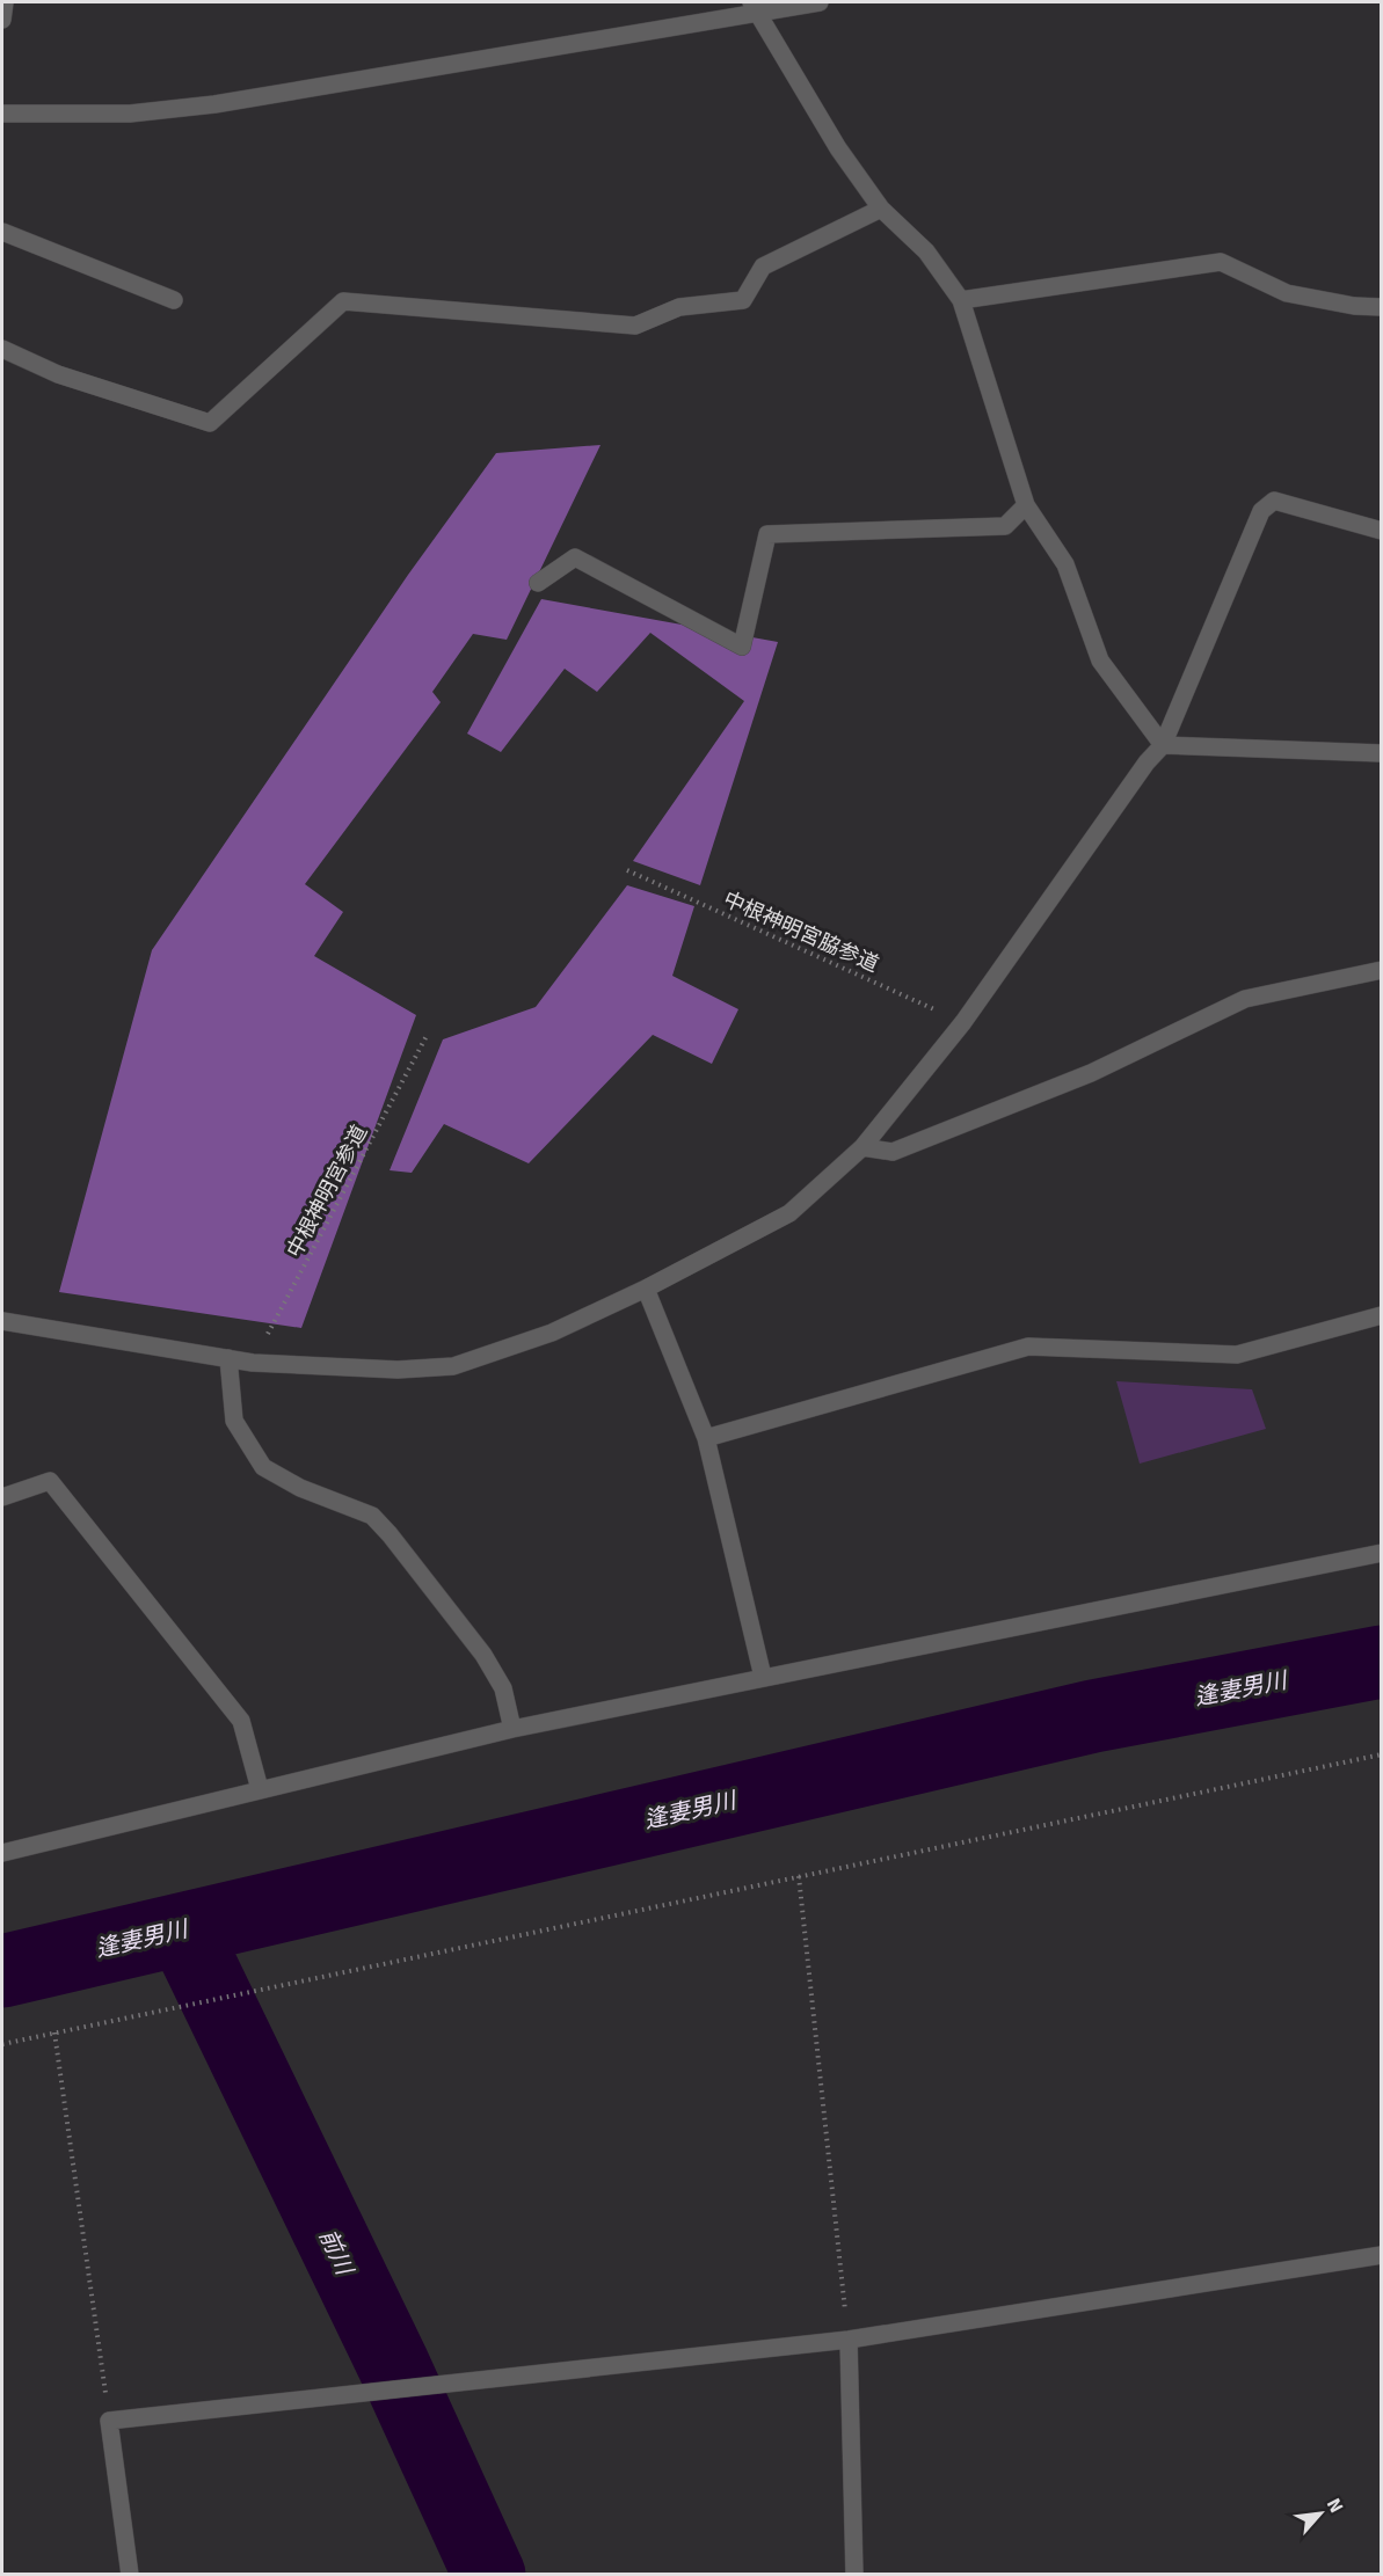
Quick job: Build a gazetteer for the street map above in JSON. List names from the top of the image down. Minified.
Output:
{"streets":{"path":["中根神明宮脇参道","中根神明宮参道"]},"water":["逢妻男川","前川"],"north":"top right"}
